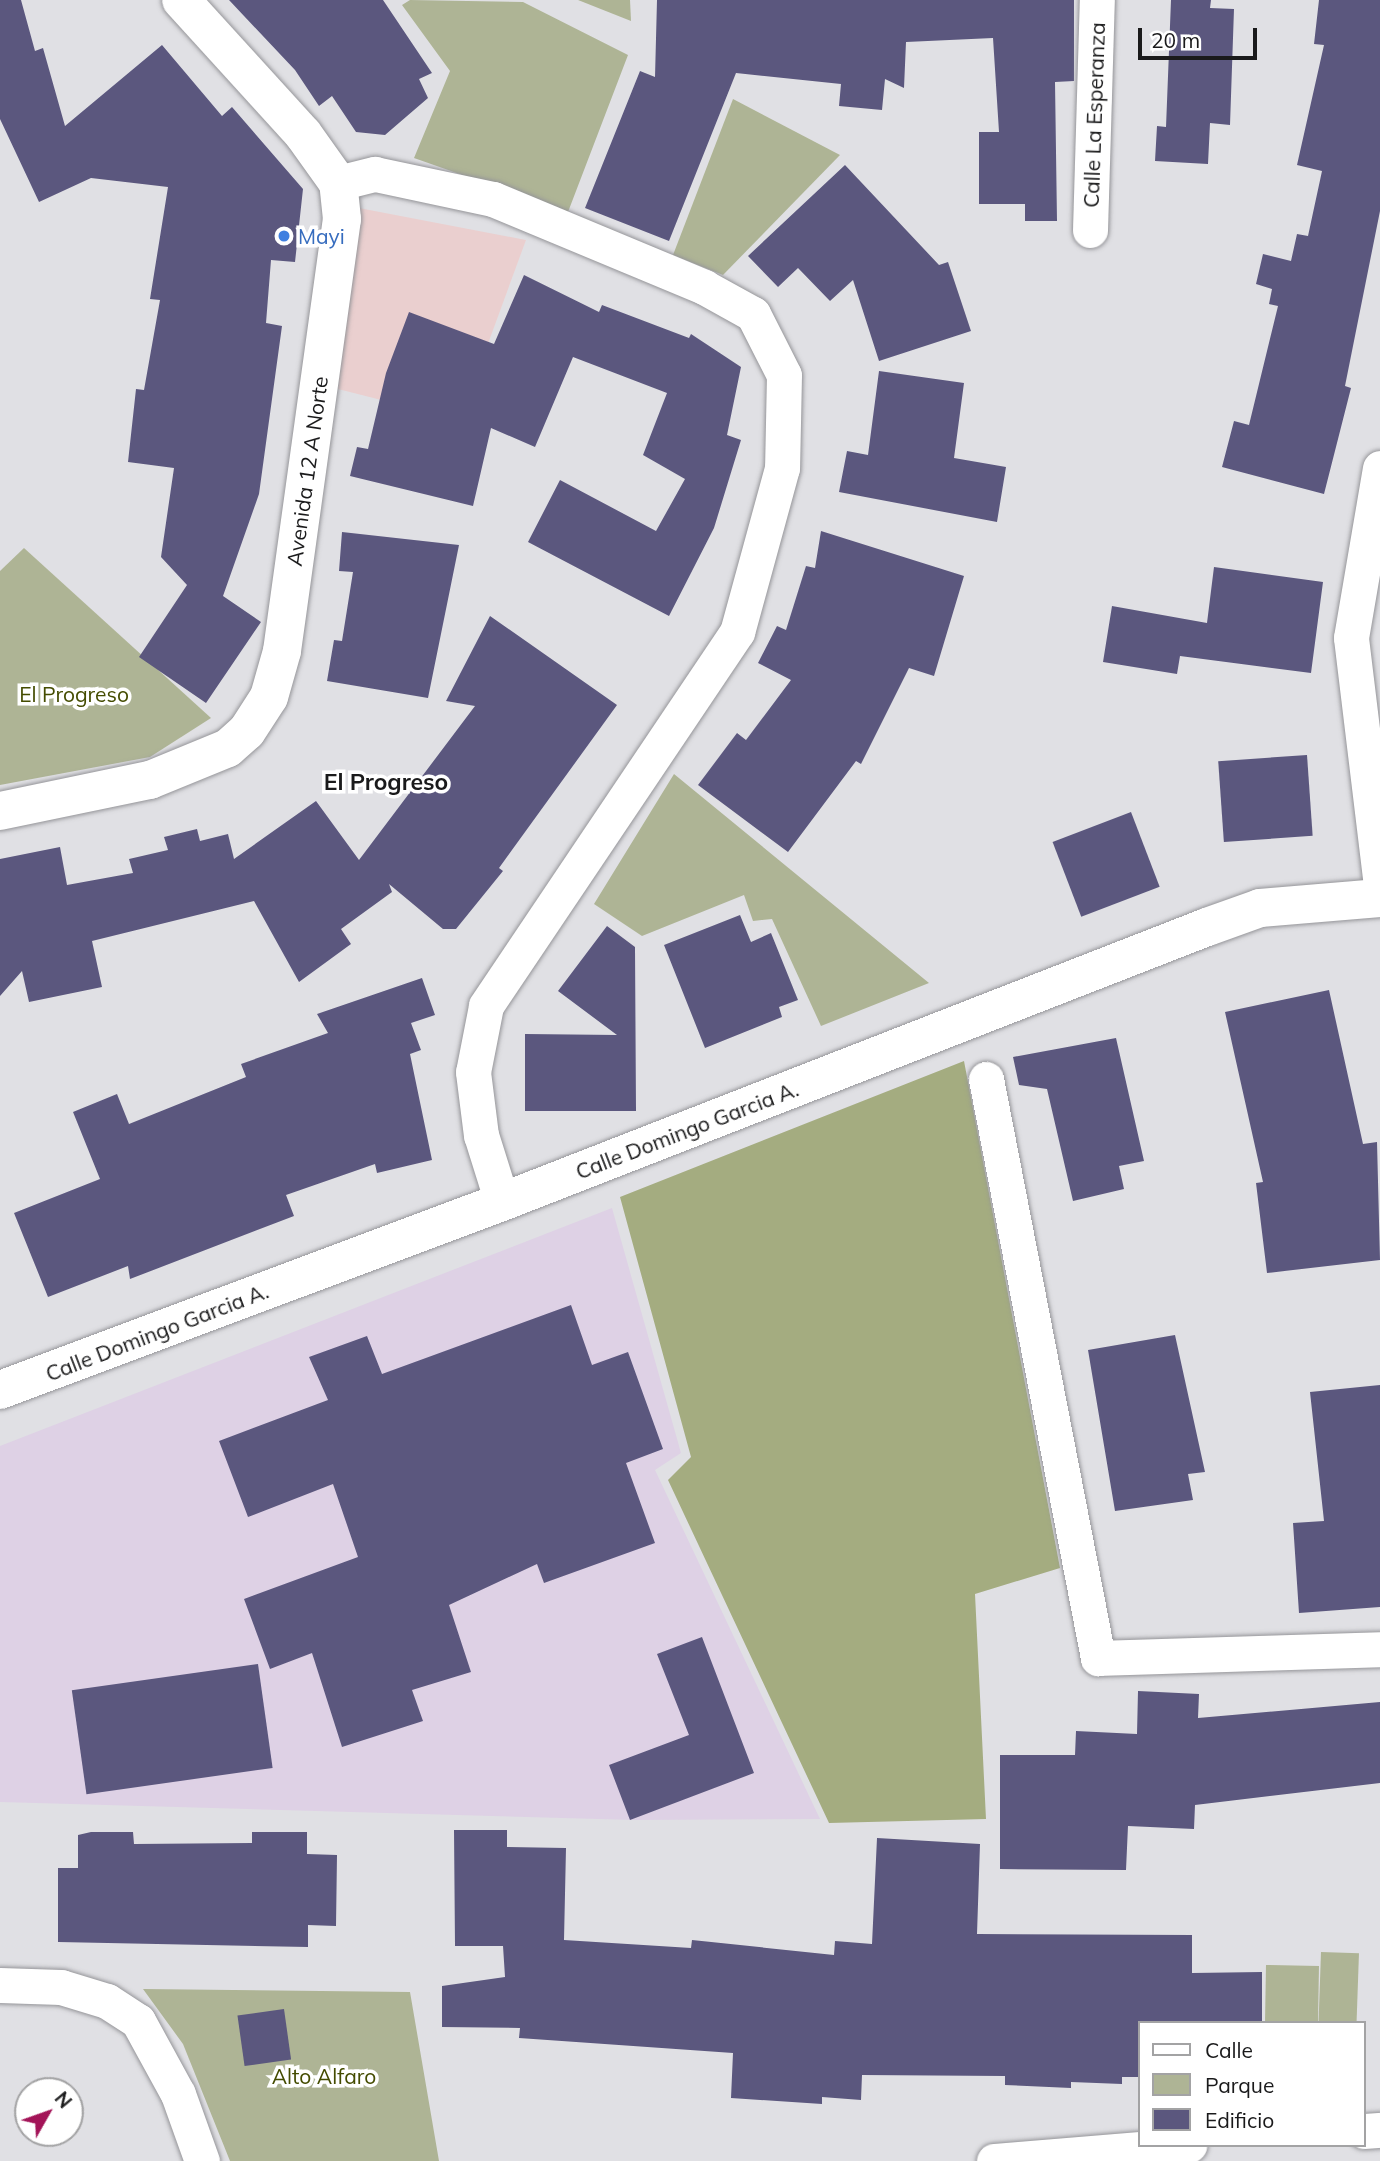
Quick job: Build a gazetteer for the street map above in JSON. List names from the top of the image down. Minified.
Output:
{"streets":{"main road":["Avenida 12 A Norte","Calle Domingo Garcia A."],"street":["Calle La Esperanza"]},"districts":["El Progreso"],"parks":["El Progreso","Alto Alfaro"],"places":["Mayi"],"legend":["Calle","Parque","Edificio"],"scale_bar":"20 m","north":"top right"}
